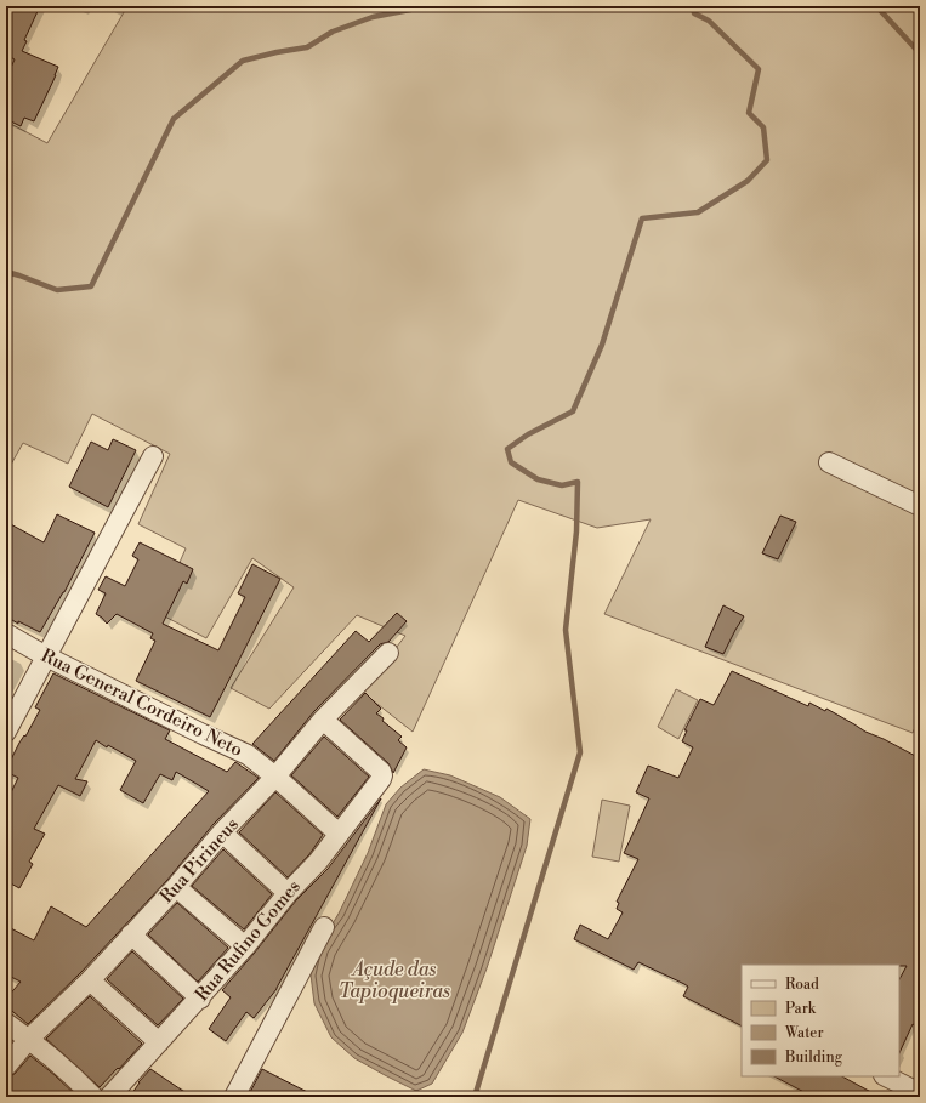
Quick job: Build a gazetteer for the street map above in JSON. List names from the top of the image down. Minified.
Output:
{"streets":{"street":["Rua General Cordeiro Neto","Rua Pirineus","Rua Rufino Gomes"]},"crossings":[["Rua General Cordeiro Neto","Rua Pirineus"],["Rua General Cordeiro Neto","Rua Rufino Gomes"],["Rua Pirineus","Rua Rufino Gomes"]],"water":["Açude das Tapioqueiras"],"legend":["Road","Park","Water","Building"]}
